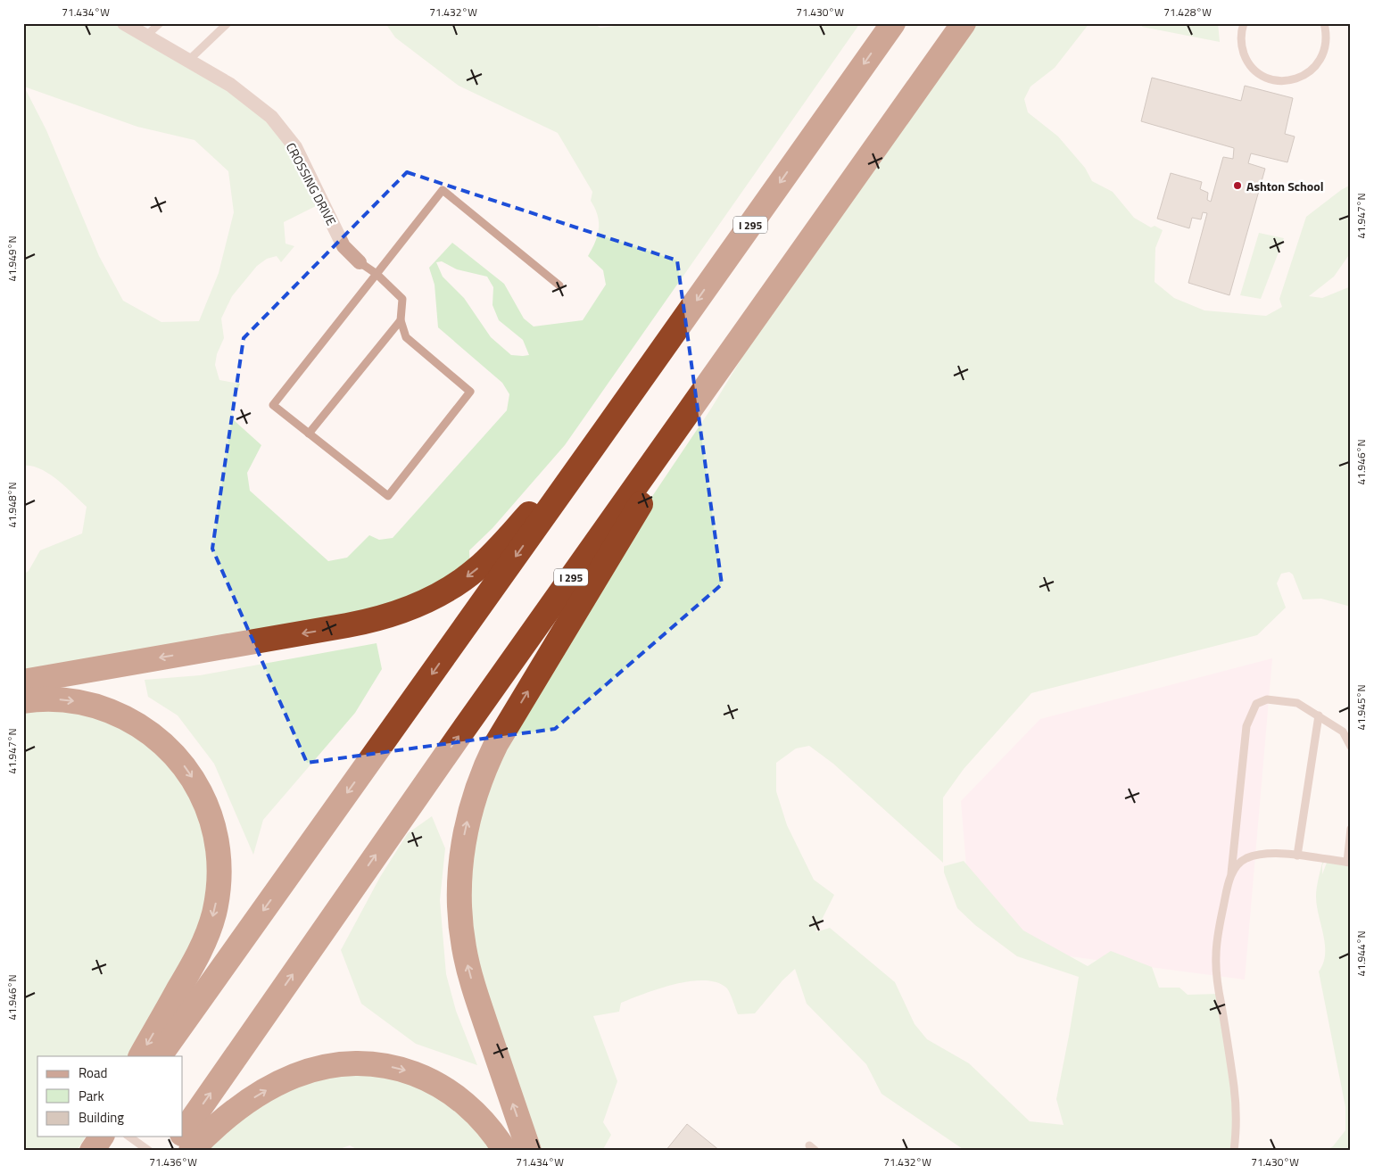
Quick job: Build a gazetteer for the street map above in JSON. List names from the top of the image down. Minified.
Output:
{"streets":{"highway":["I 295"],"street":["CROSSING DRIVE"]},"places":["Ashton School"],"legend":["Road","Park","Building"],"coordinates":["71.434°W","71.432°W","71.430°W","71.428°W","41.947°N","41.949°N","41.946°N","41.948°N","41.945°N","41.944°N","71.436°W"]}
